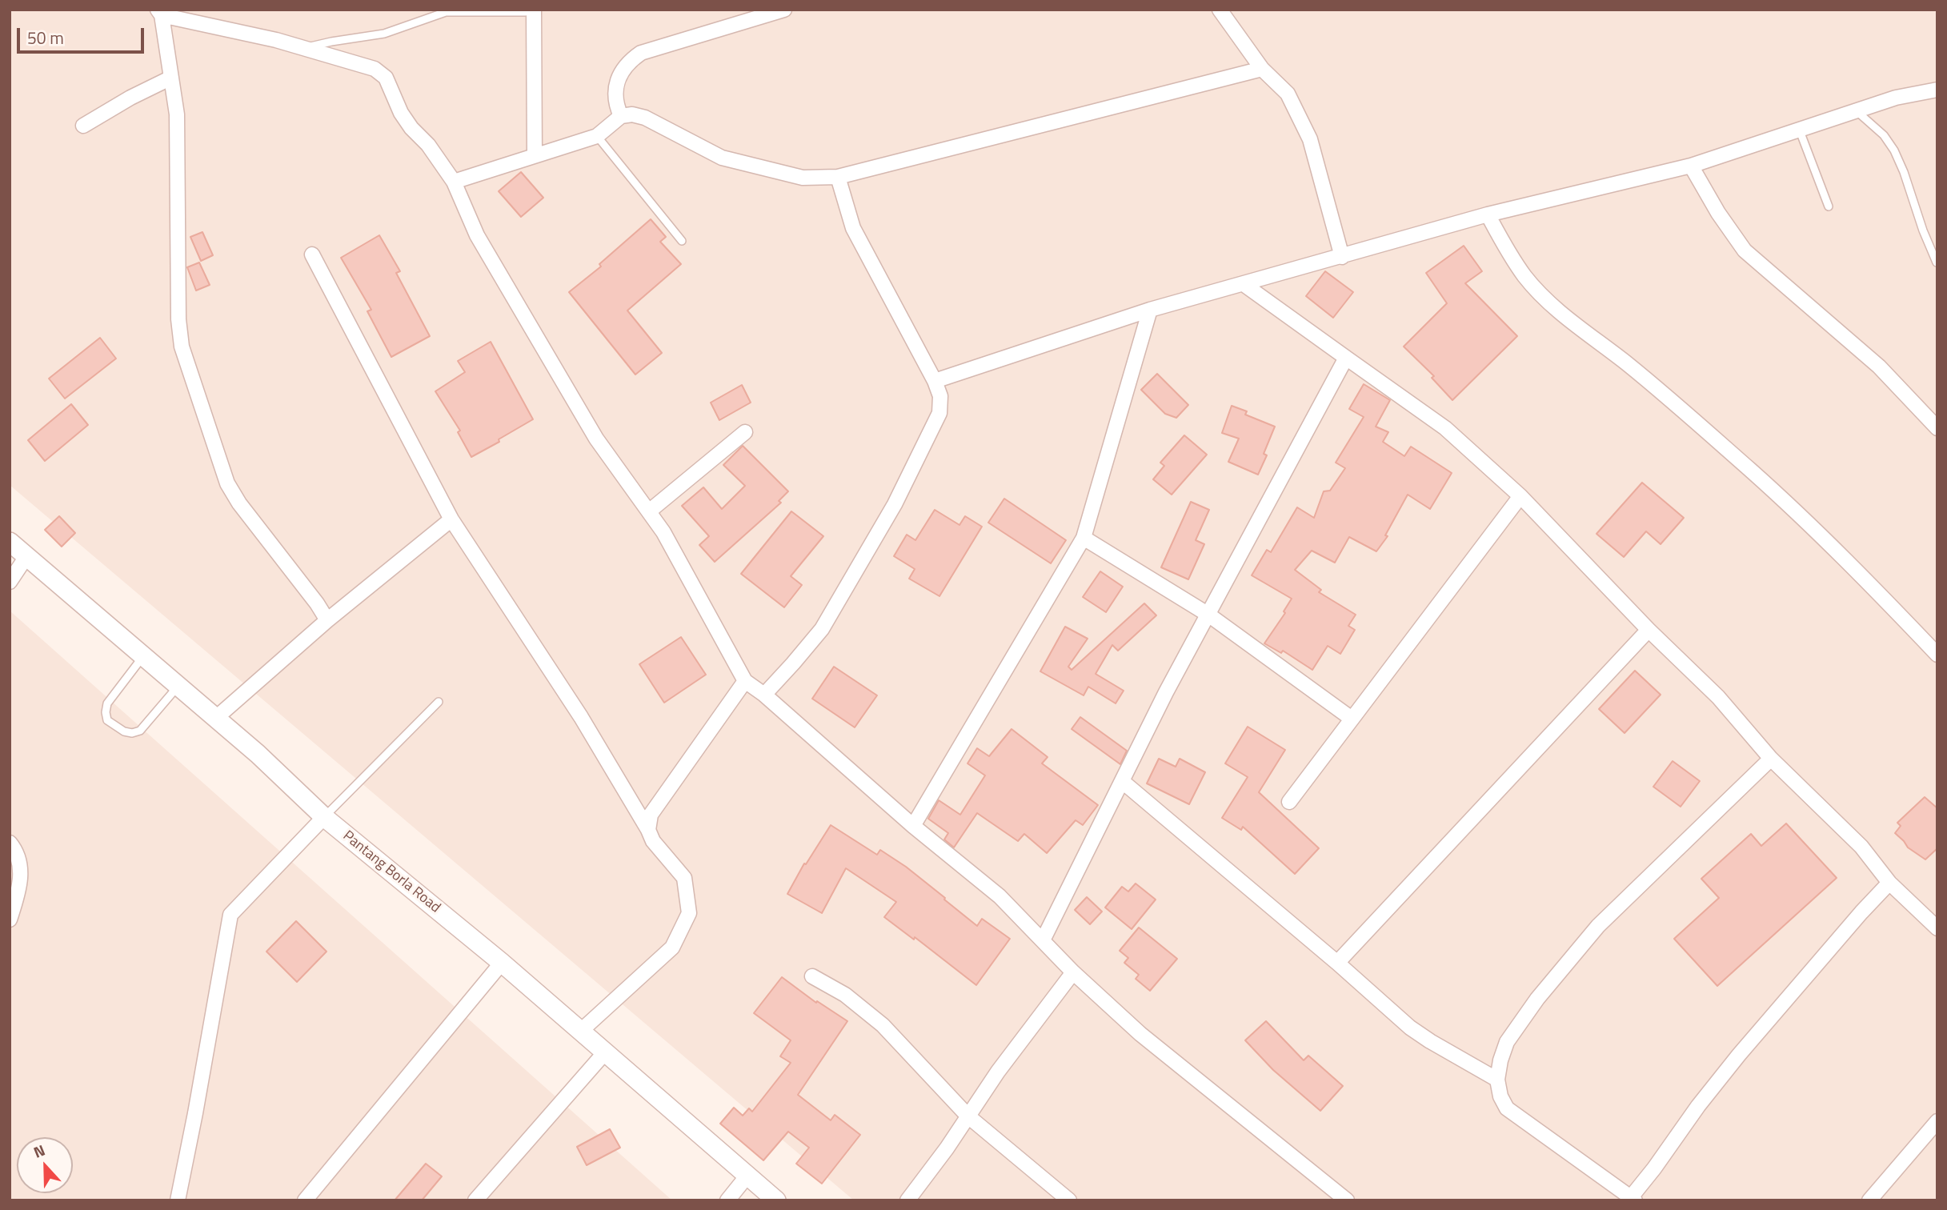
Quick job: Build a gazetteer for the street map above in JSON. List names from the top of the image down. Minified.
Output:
{"streets":{"street":["Pantang Borla Road"]},"scale_bar":"50 m","north":"top"}
